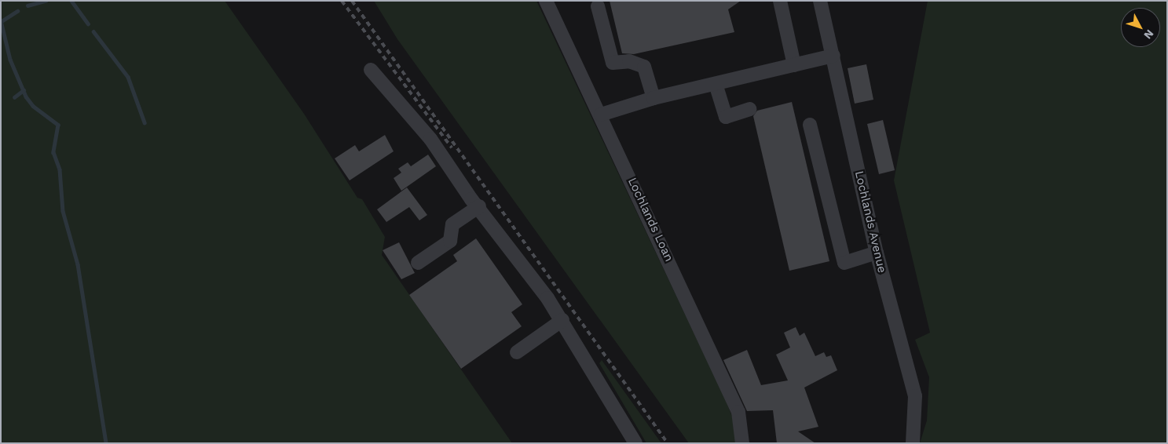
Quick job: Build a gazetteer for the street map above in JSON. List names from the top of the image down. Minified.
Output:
{"streets":{"street":["Lochlands Loan","Lochlands Avenue"]},"north":"bottom right"}
